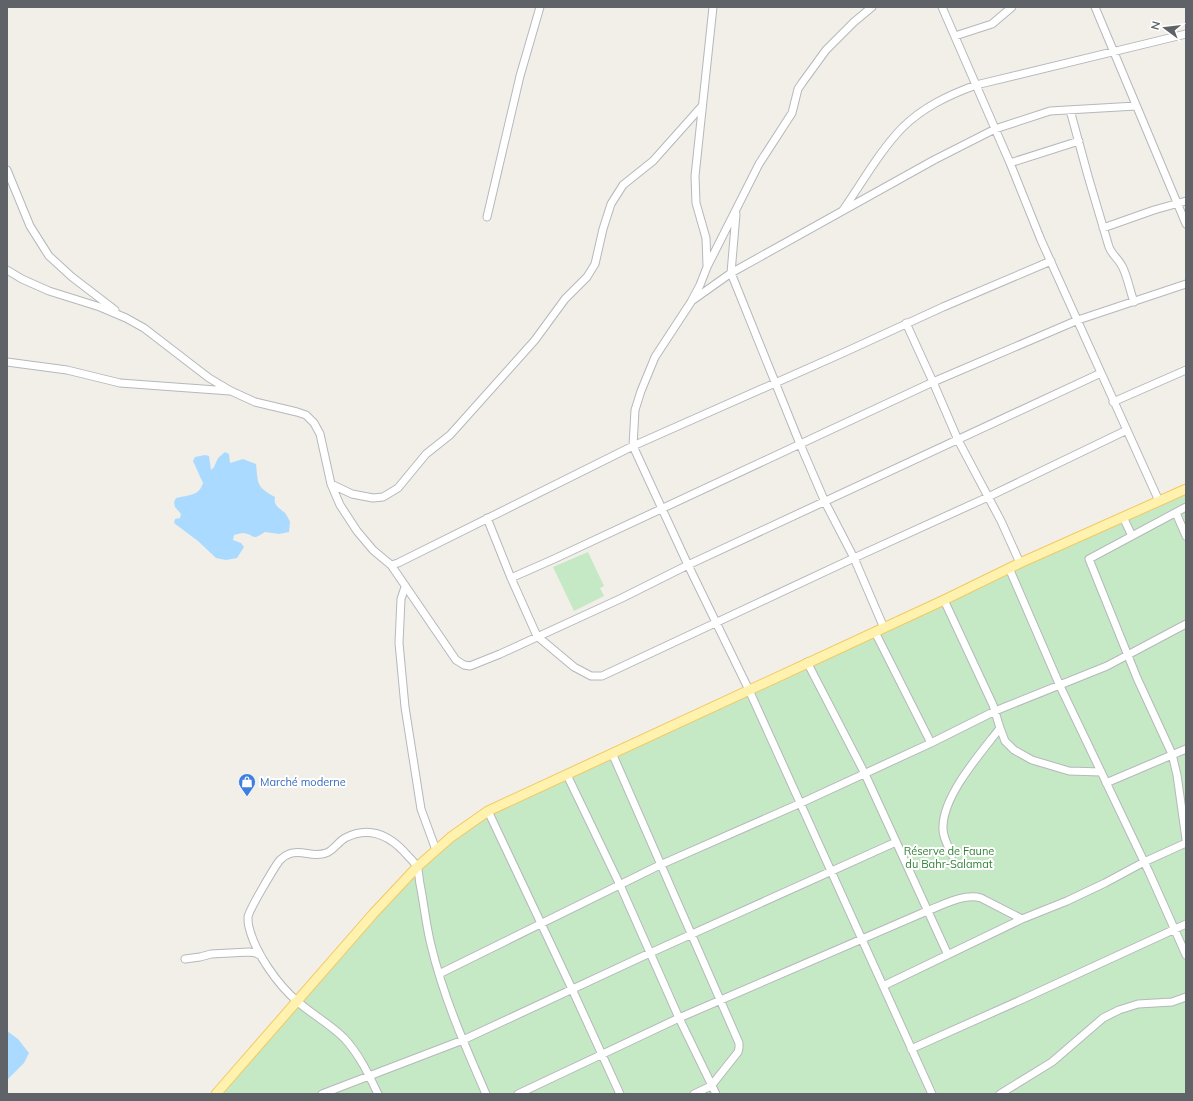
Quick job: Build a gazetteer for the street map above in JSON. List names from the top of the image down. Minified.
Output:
{"parks":["Réserve de Faune du Bahr-Salamat"],"places":{"shop":["Marché moderne"]},"north":"left"}
